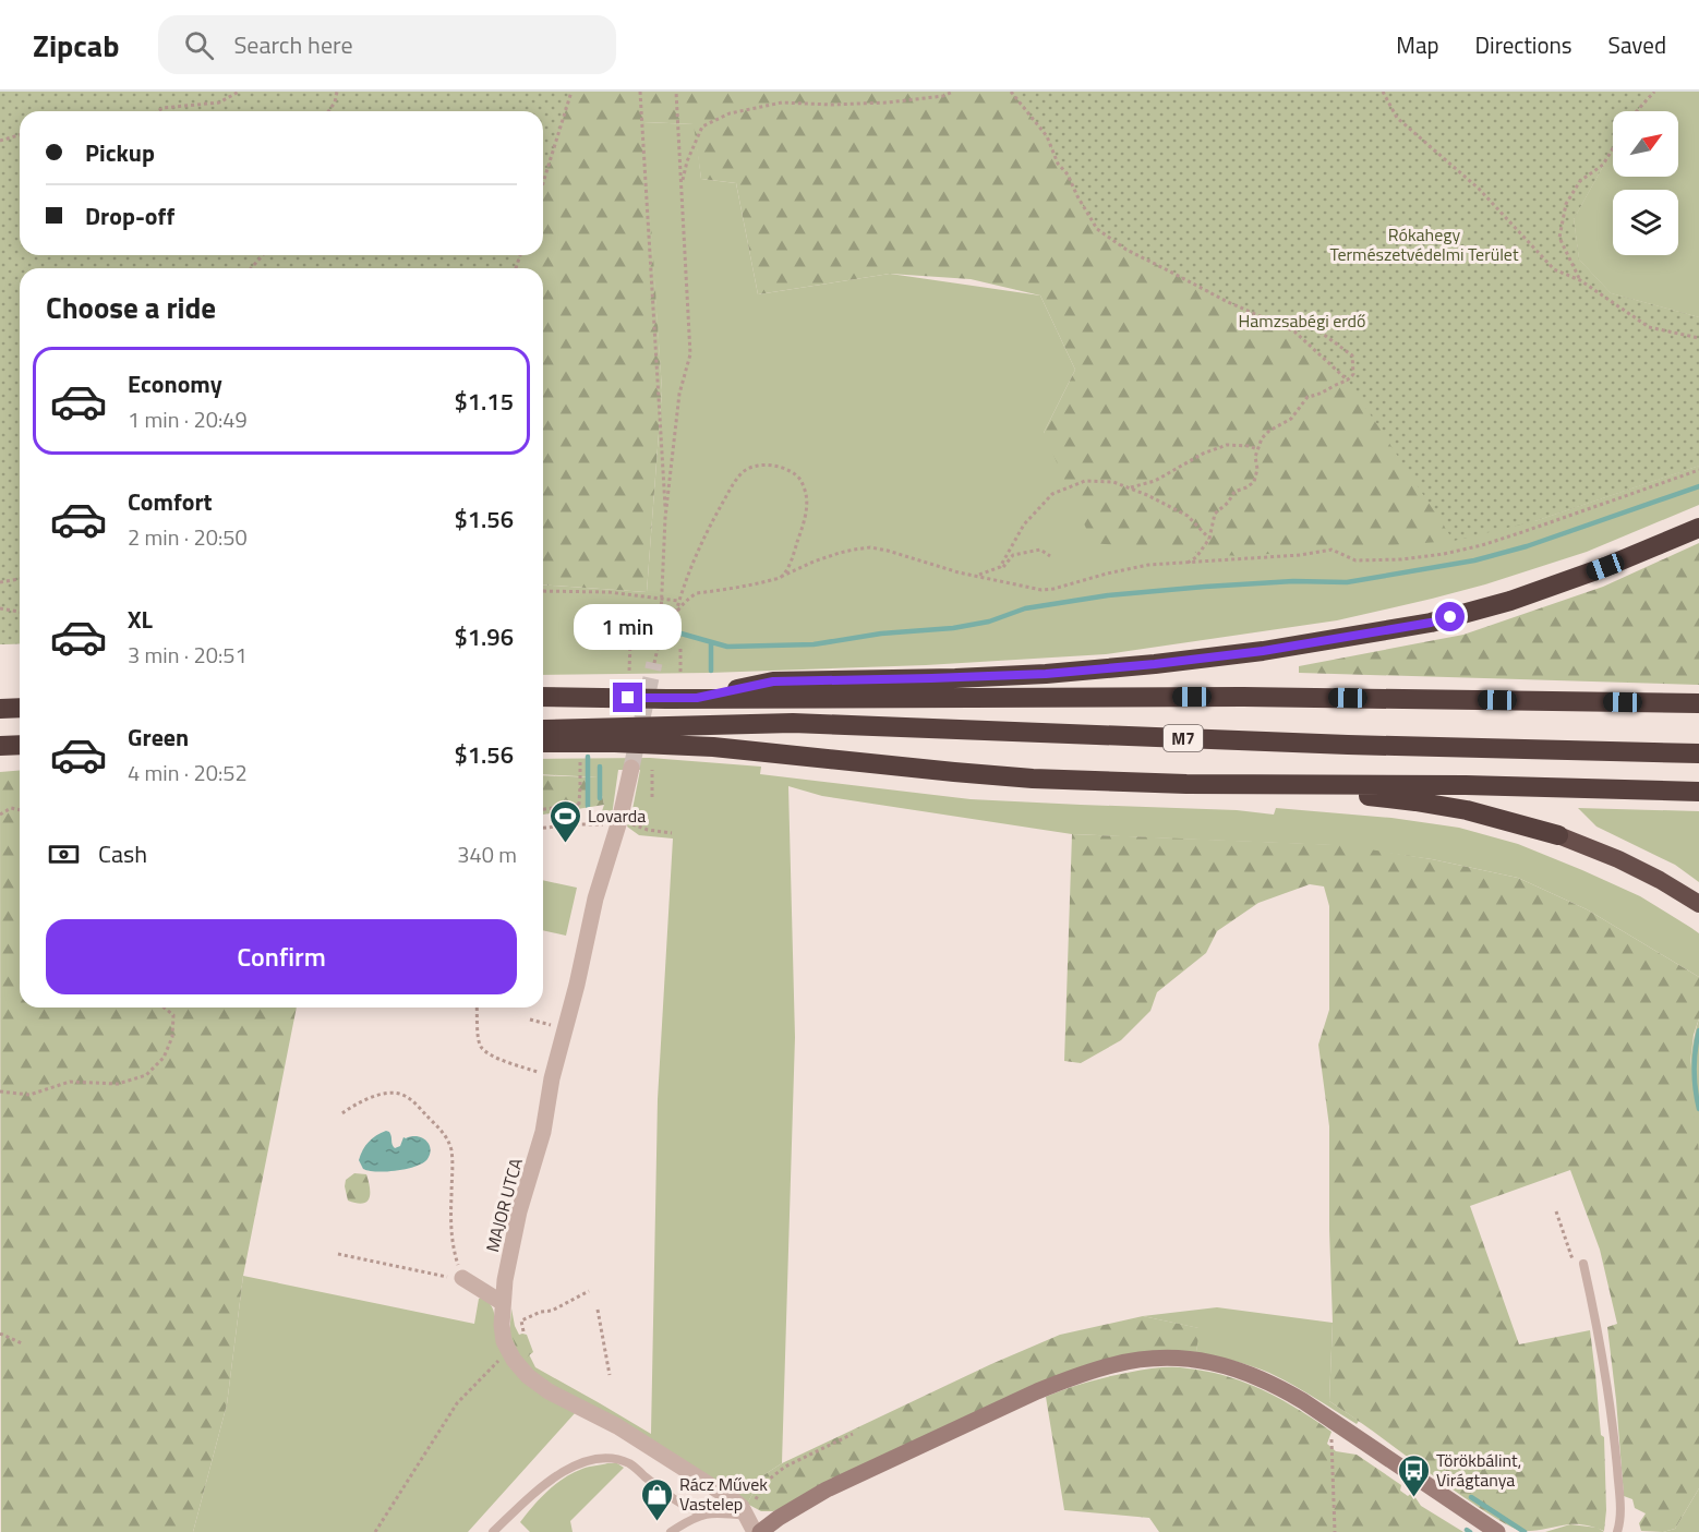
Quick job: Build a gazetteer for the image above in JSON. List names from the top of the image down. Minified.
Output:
{"streets":{"highway":["M7"],"street":["MAJOR UTCA"]},"parks":["Rókahegy Természetvédelmi Terület","Hamzsabégi erdő"],"places":{"sports":["Lovarda"],"bus stop":["Törökbálint, Virágtanya"],"shop":["Rácz Művek Vastelep"]},"north":"top right","page":{"header":"Zipcab","search":"Search here","nav":["Map","Directions","Saved"],"banner":["Pickup","Drop-off"],"heading":"Choose a ride","list":[{"name":"Economy","note":"1 min · 20:49","value":"$1.15"},{"name":"Comfort","note":"2 min · 20:50","value":"$1.56"},{"name":"XL","note":"3 min · 20:51","value":"$1.96"},{"name":"Green","note":"4 min · 20:52","value":"$1.56"}],"bubble":"1 min","pay":["Cash","340 m"],"buttons":"Confirm"}}
